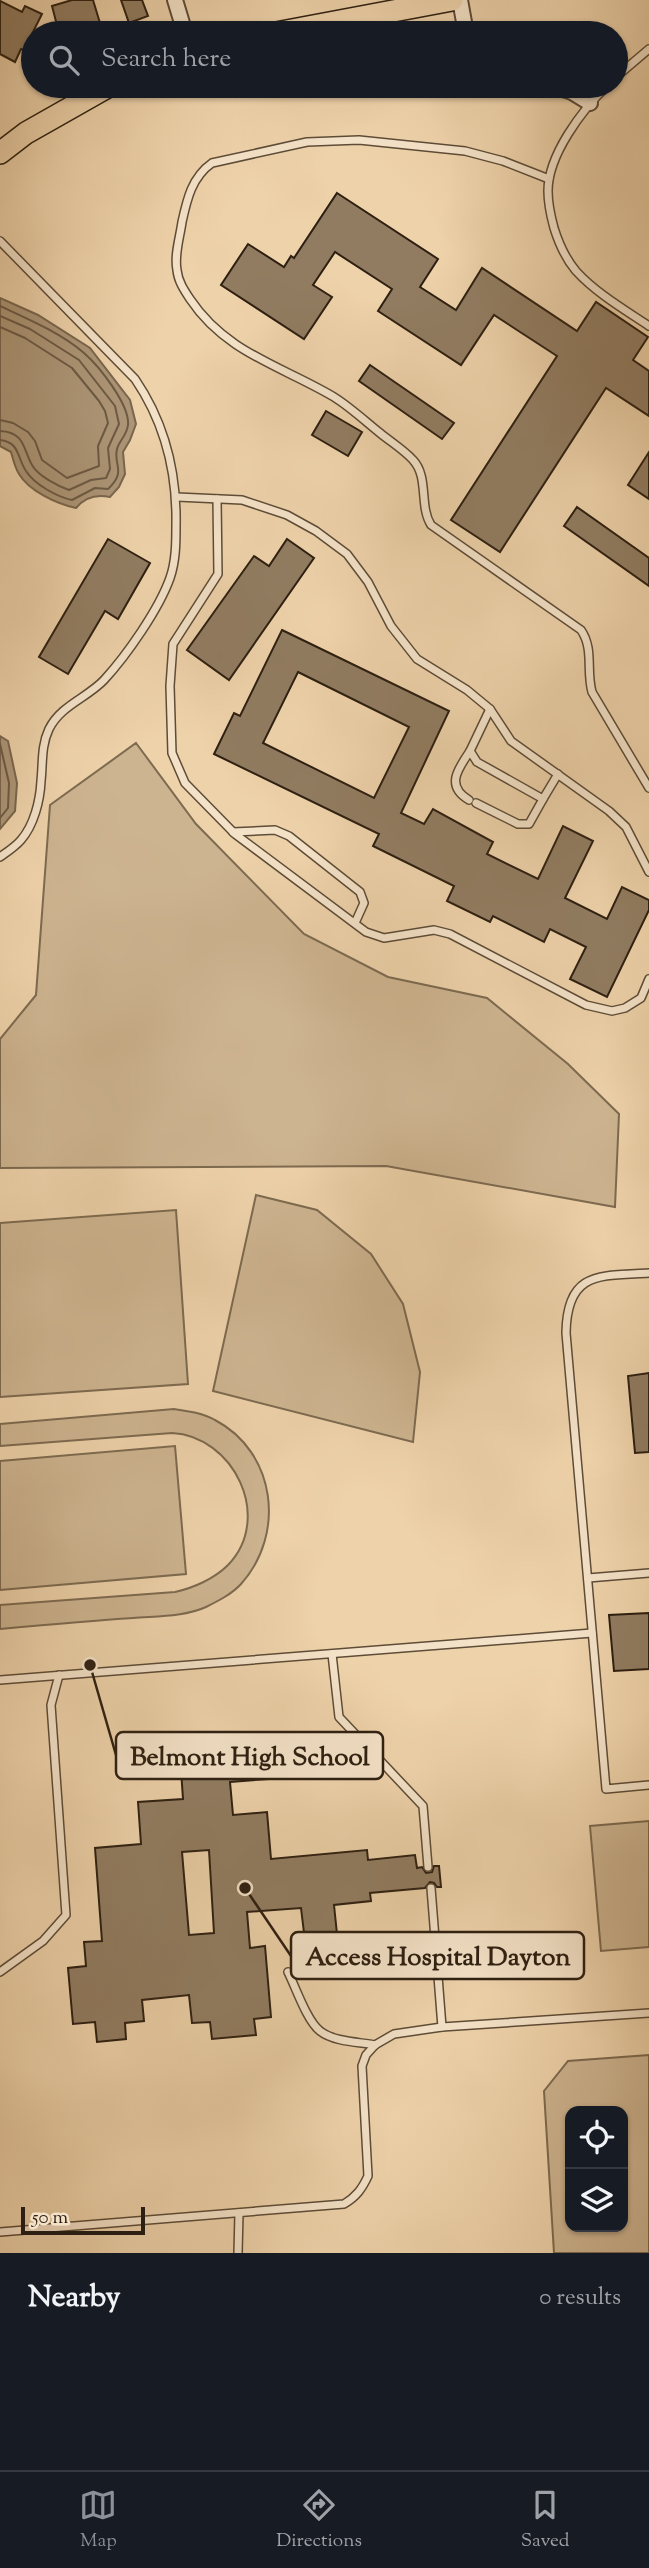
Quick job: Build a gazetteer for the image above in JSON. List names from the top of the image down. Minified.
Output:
{"places":["Belmont High School","Access Hospital Dayton"],"scale_bar":"50 m","page":{"search":"Search here","scale":"50 m","heading":["Nearby","0 results"],"nav":["Map","Directions","Saved"]}}
